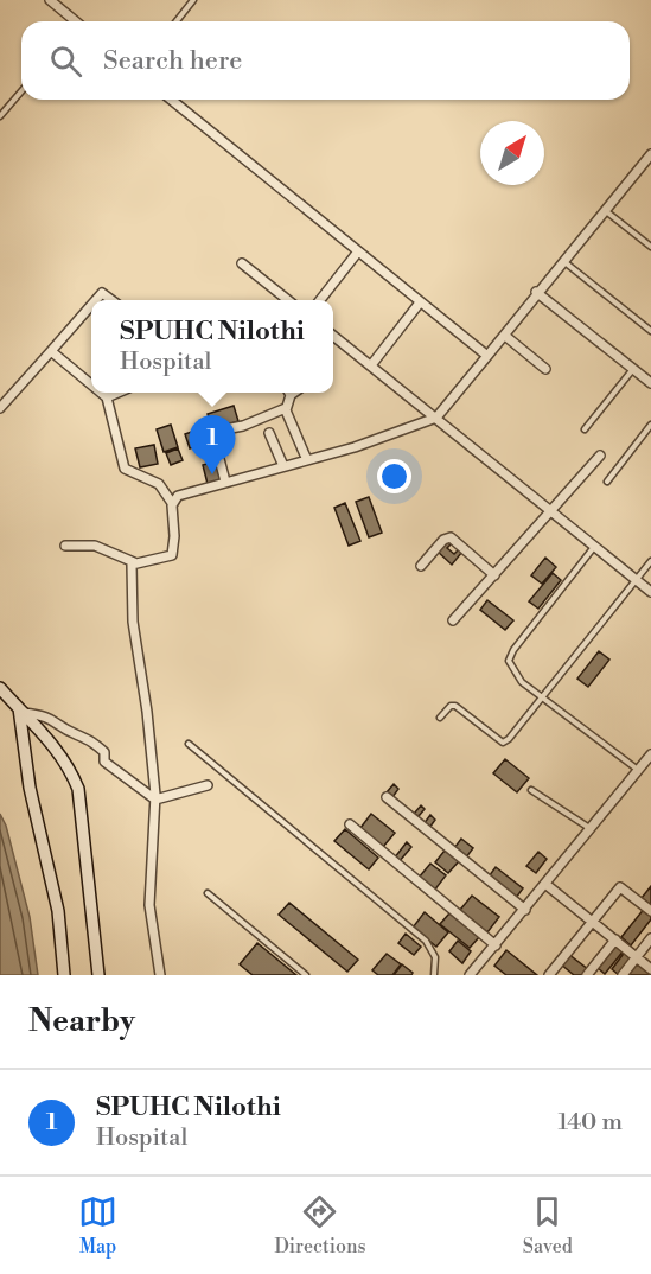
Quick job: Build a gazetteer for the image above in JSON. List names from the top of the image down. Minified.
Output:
{"north":"top right","page":{"search":"Search here","popup":["SPUHC Nilothi","Hospital"],"pins":"1","heading":"Nearby","list":[{"mark":"1","name":"SPUHC Nilothi","note":"Hospital","value":"140 m"}],"nav":["Map","Directions","Saved"]}}
